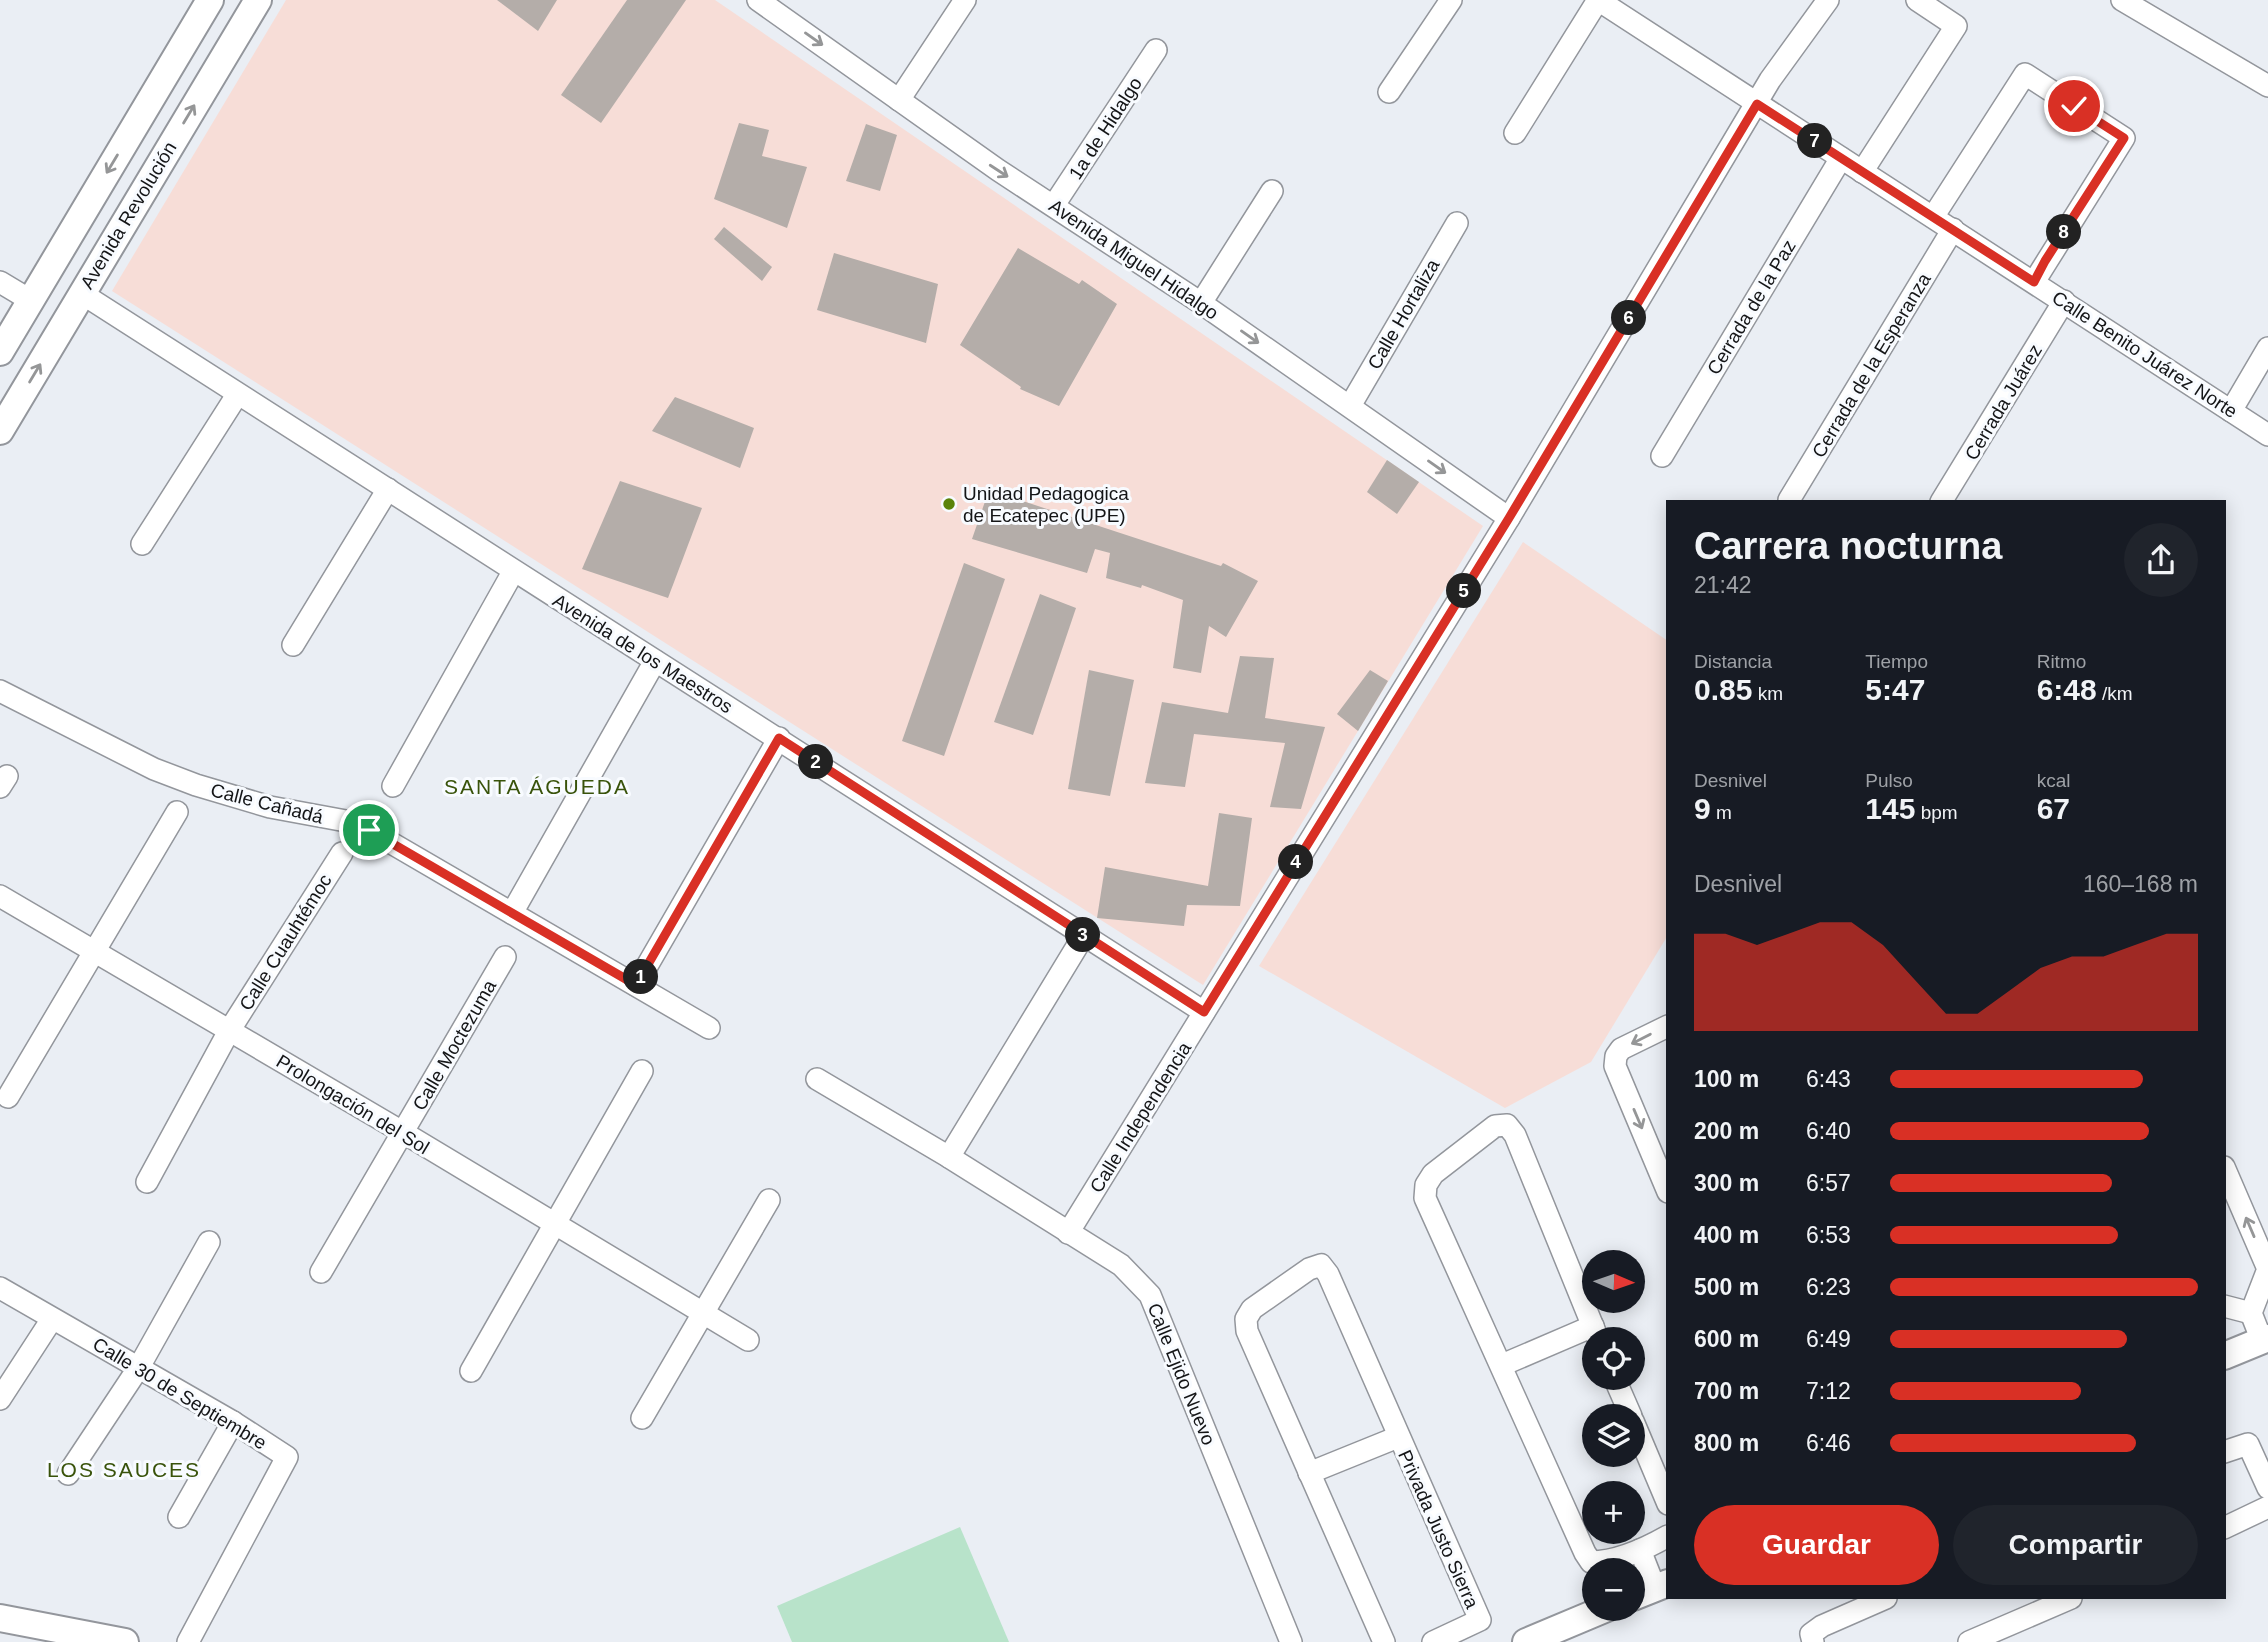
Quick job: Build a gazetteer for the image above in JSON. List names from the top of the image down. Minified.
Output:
{"streets":{"main road":["Avenida Revolución"],"street":["1a de Hidalgo","Avenida Miguel Hidalgo","Cerrada de la Paz","Calle Hortaliza","Calle Benito Juárez Norte","Cerrada de la Esperanza","Cerrada Juárez","Avenida de los Maestros","Calle Cañadá","Calle Cuauhtémoc","Calle Moctezuma","Prolongación del Sol","Calle Independencia","Calle Ejido Nuevo","Calle 30 de Septiembre","Privada Justo Sierra"]},"crossings":[["1a de Hidalgo","Avenida Miguel Hidalgo"],["Avenida Revolución","Avenida de los Maestros"],["Avenida Miguel Hidalgo","Calle Hortaliza"],["Avenida Miguel Hidalgo","Calle Independencia"],["Cerrada de la Paz","Calle Benito Juárez Norte"],["Calle Benito Juárez Norte","Cerrada de la Esperanza"],["Calle Benito Juárez Norte","Cerrada Juárez"],["Calle Benito Juárez Norte","Calle Independencia"],["Avenida de los Maestros","Calle Independencia"],["Calle Cuauhtémoc","Prolongación del Sol"],["Calle Moctezuma","Prolongación del Sol"],["Calle Independencia","Calle Ejido Nuevo"]],"one_way":["Avenida Miguel Hidalgo"],"districts":["SANTA ÁGUEDA","LOS SAUCES"],"places":["Unidad Pedagogica de Ecatepec (UPE)"],"north":"right","page":{"pins":["7","8","6","5","2","4","3","1"],"heading":["Carrera nocturna","21:42"],"stats":[["Distancia","0.85 km"],["Tiempo","5:47"],["Ritmo","6:48 /km"],["Desnivel","9 m"],["Pulso","145 bpm"],["kcal","67"]],"chart":["Desnivel","160–168 m"],"list":[{"name":"100 m","note":"6:43"},{"name":"200 m","note":"6:40"},{"name":"300 m","note":"6:57"},{"name":"400 m","note":"6:53"},{"name":"500 m","note":"6:23"},{"name":"600 m","note":"6:49"},{"name":"700 m","note":"7:12"},{"name":"800 m","note":"6:46"}],"map_buttons":["+","−"],"buttons":["Guardar","Compartir"]}}
